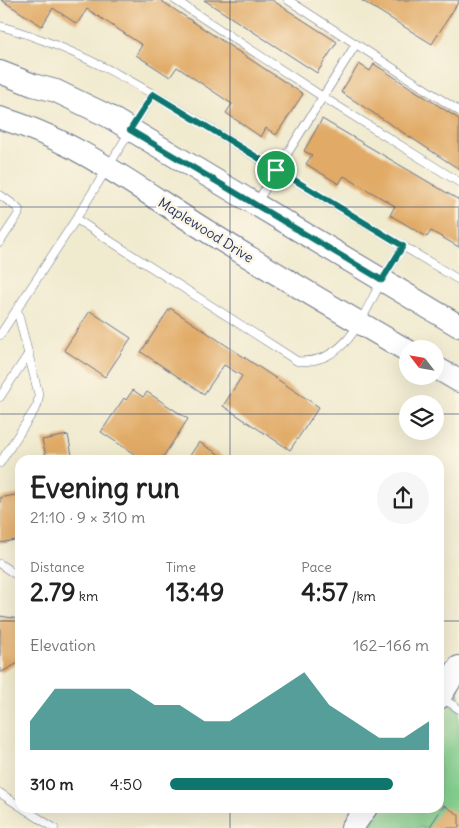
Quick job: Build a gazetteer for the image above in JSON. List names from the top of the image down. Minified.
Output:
{"streets":{"street":["Maplewood Drive"]},"north":"top left","page":{"heading":["Evening run","21:10 · 9 × 310 m"],"stats":[["Distance","2.79 km"],["Time","13:49"],["Pace","4:57 /km"]],"chart":["Elevation","162–166 m"],"list":[{"name":"310 m","note":"4:50"}]}}
